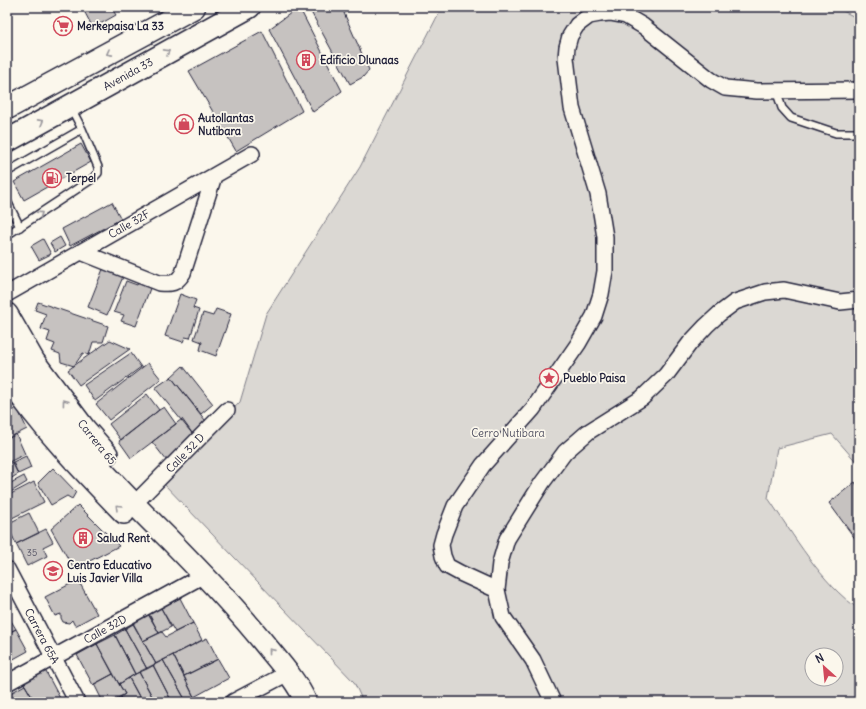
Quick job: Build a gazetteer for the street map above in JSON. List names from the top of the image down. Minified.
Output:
{"streets":{"main road":["Avenida 33"],"street":["Calle 32F","Carrera 65","Calle 32 D","Calle 32D","Carrera 65A"]},"crossings":[["Carrera 65","Calle 32 D"],["Carrera 65","Calle 32D"],["Calle 32D","Carrera 65A"]],"parks":["Cerro Nutibara"],"places":{"supermarket":["Merkepaisa La 33"],"building":["Edificio Dlunaas","Salud Rent"],"shop":["Autollantas Nutibara"],"fuel station":["Terpel"],"place":["Pueblo Paisa"],"school or university":["Centro Educativo Luis Javier Villa"]},"house_numbers":["35"],"north":"top left"}
